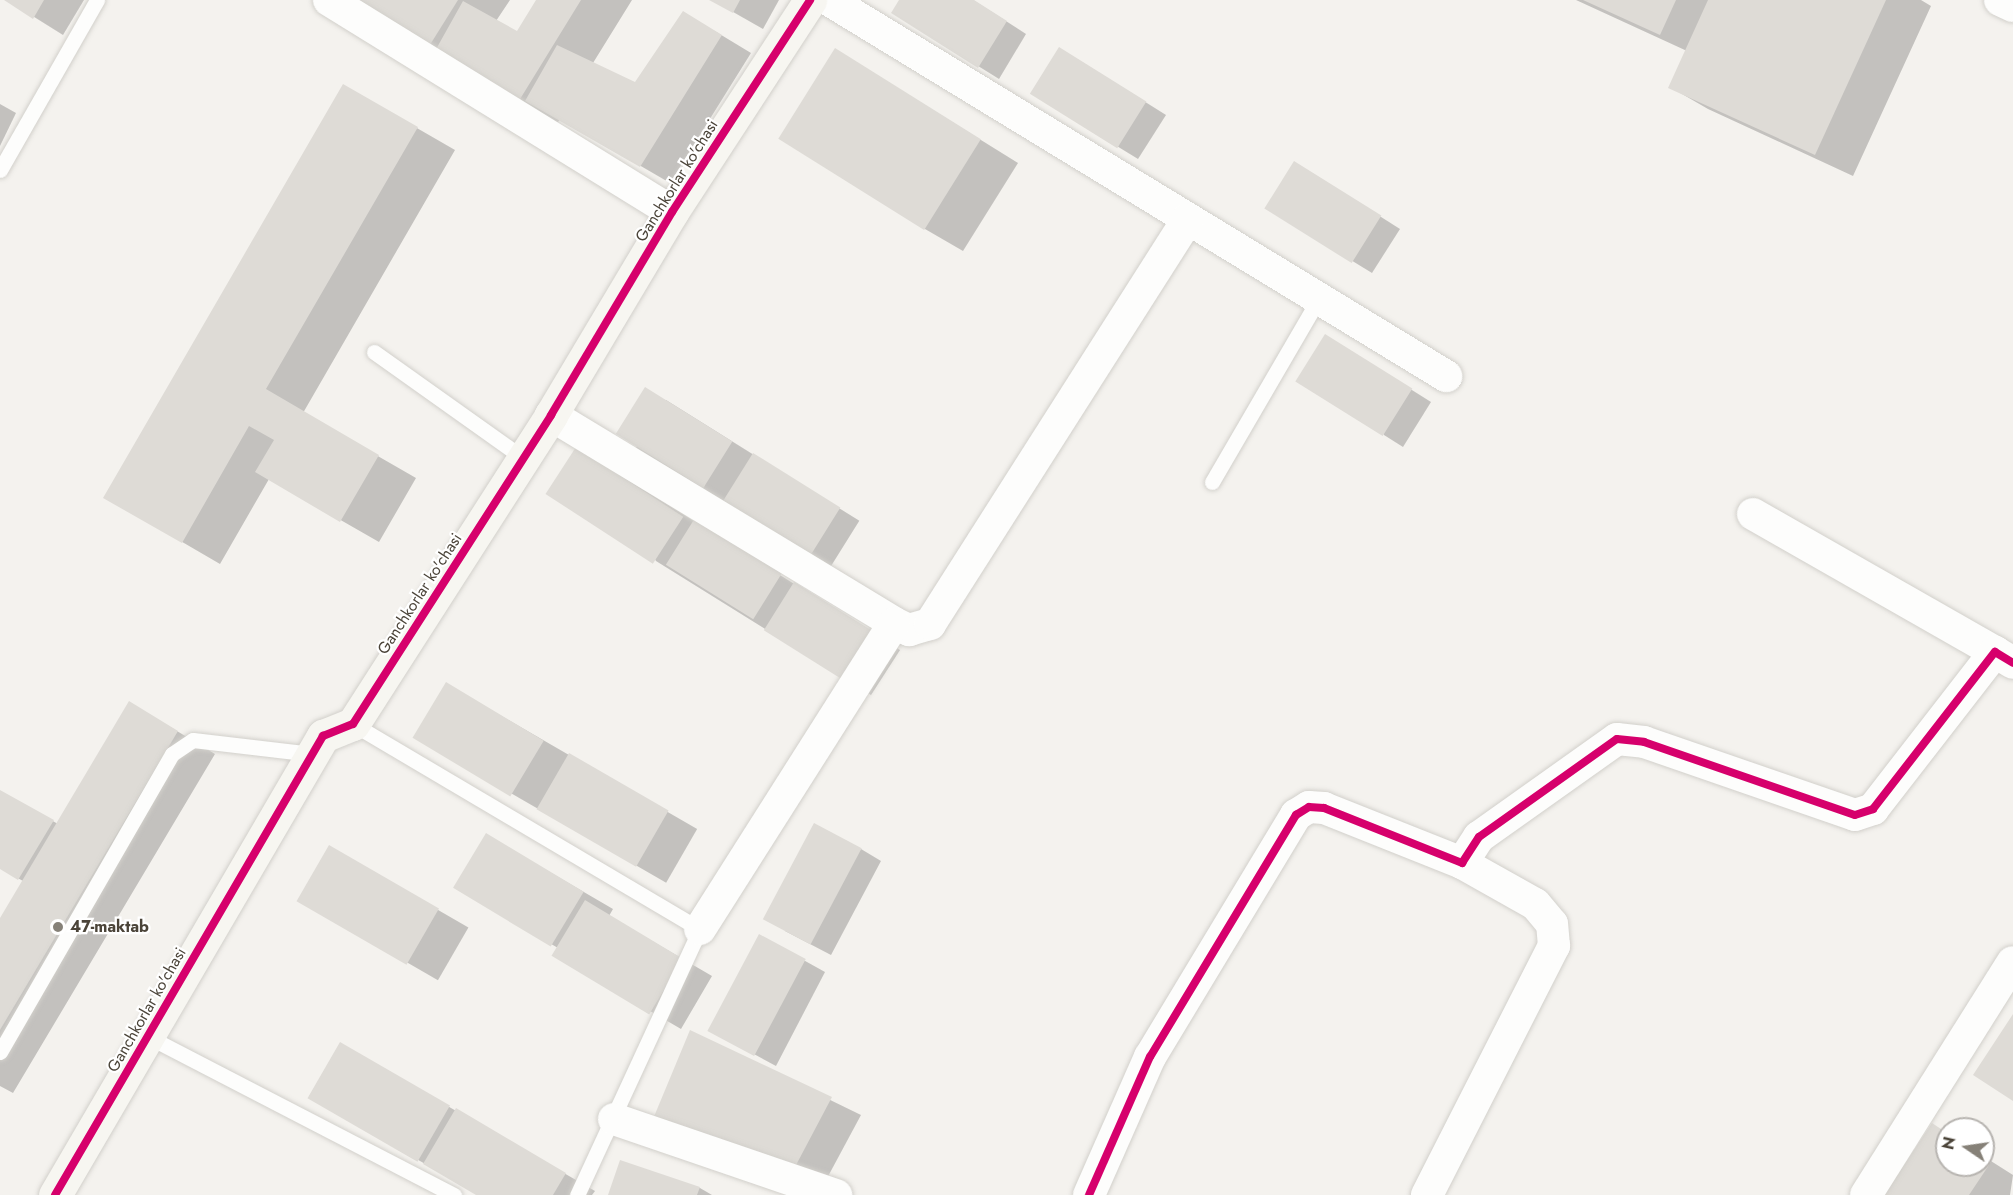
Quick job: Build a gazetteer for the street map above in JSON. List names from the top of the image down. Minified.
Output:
{"streets":{"street":["Ganchkorlar ko'chasi"]},"places":["47-maktab"],"north":"left"}
